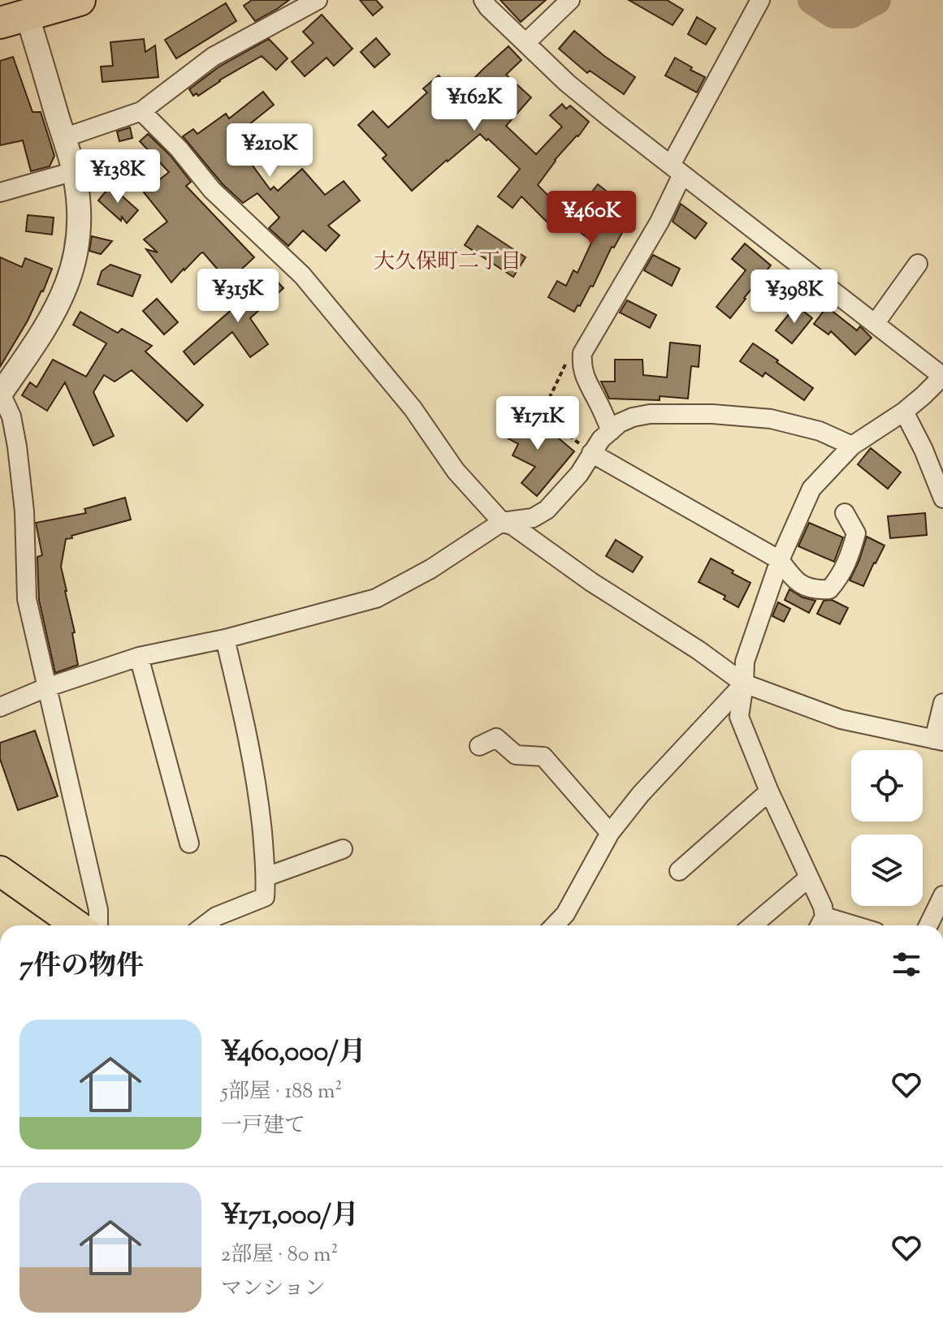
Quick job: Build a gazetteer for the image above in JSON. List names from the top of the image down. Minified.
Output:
{"districts":["大久保町二丁目"],"page":{"price":["¥162K","¥210K","¥138K","¥460K","¥315K","¥398K","¥171K"],"heading":"7件の物件","list":[{"name":"¥460,000/月","note":"5部屋 · 188 m² · 一戸建て"},{"name":"¥171,000/月","note":"2部屋 · 80 m² · マンション"}]}}
